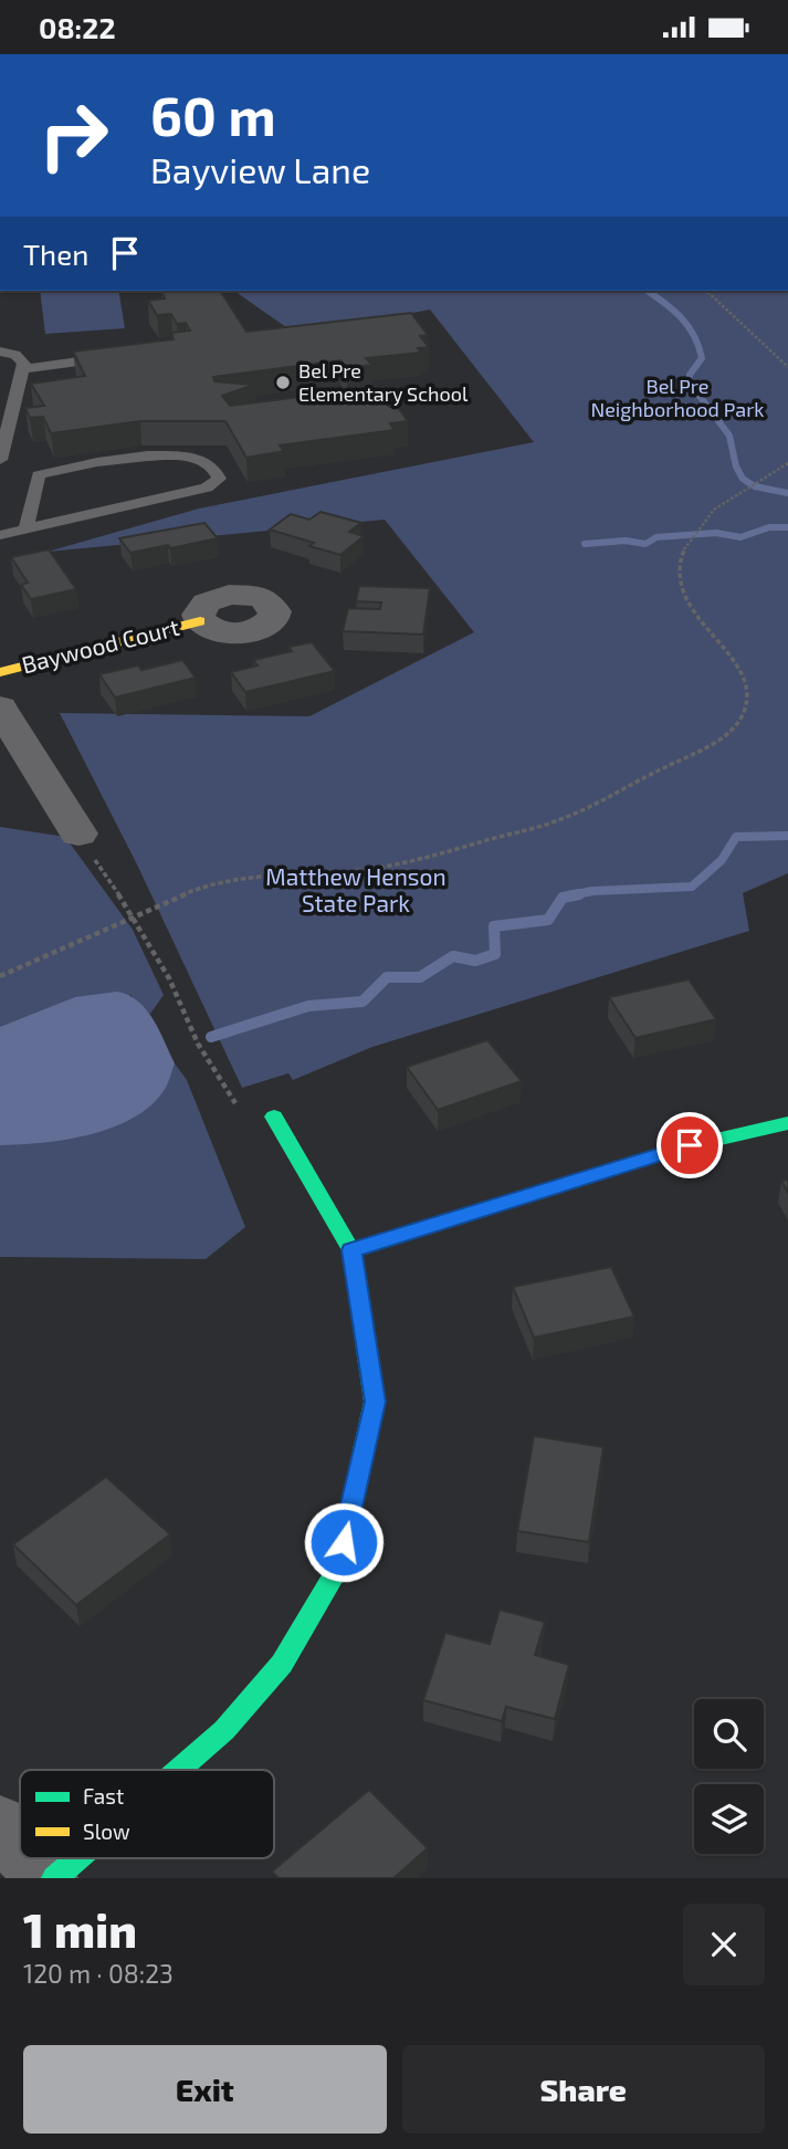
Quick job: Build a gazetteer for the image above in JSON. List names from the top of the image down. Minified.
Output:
{"streets":{"street":["Baywood Court"]},"parks":["Bel Pre Neighborhood Park","Matthew Henson State Park"],"places":["Bel Pre Elementary School"],"legend":["Fast","Slow"],"page":{"status":"08:22","turn":["60 m","Bayview Lane"],"then":"Then","heading":["1 min","120 m · 08:23"],"buttons":["Exit","Share"]}}
